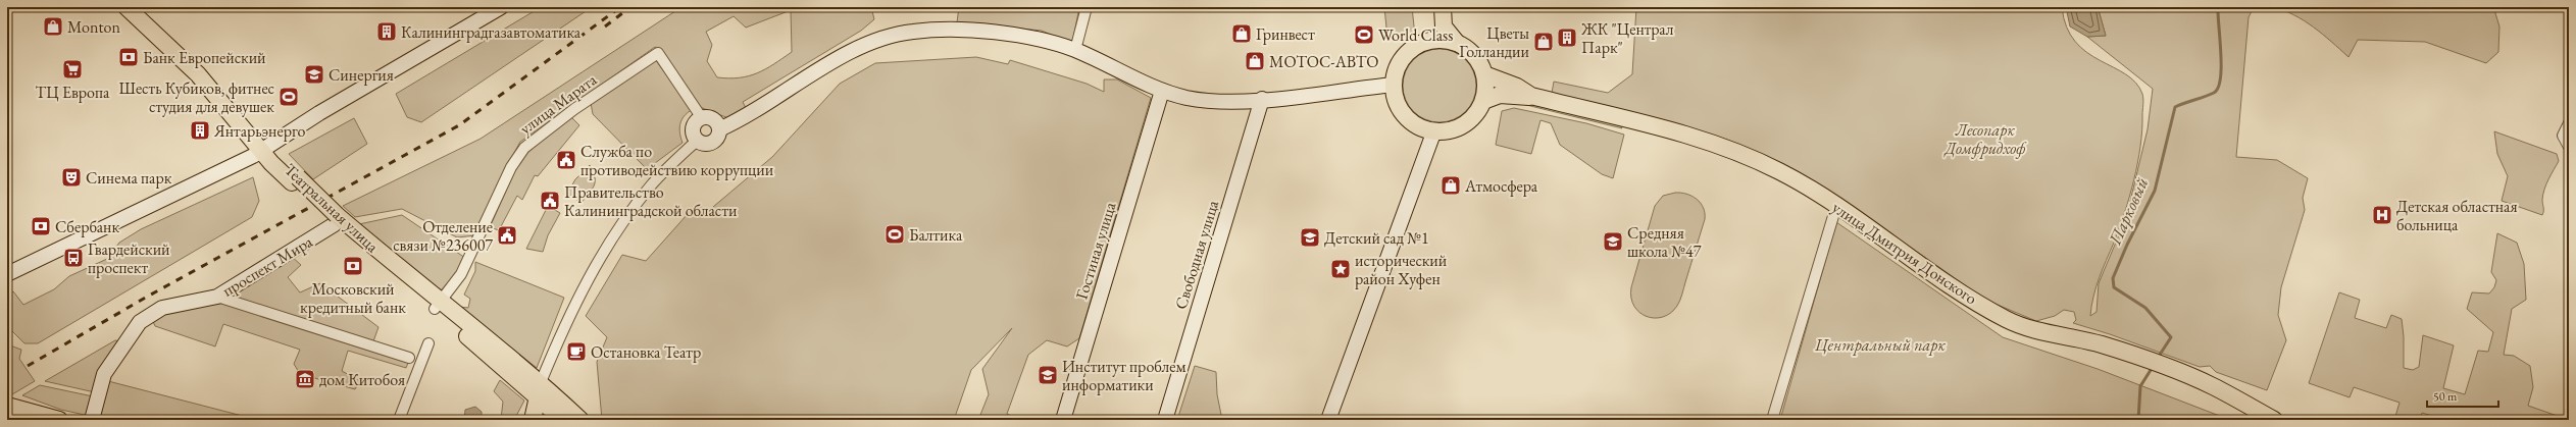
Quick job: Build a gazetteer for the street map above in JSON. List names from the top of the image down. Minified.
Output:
{"streets":{"main road":["Театральная улица","улица Дмитрия Донского"],"street":["улица Марата","Гостиная улица","Свободная улица","проспект Мира"]},"crossings":[["улица Марата","Театральная улица"],["Театральная улица","проспект Мира"]],"water":["Парковый"],"parks":["Лесопарк Домфридхоф","Центральный парк"],"places":{"shop":["Monton","Гринвест","Цветы Голландии","МОТОС-АВТО","Атмосфера"],"building":["Калининградгазавтоматика","ЖК \"Централ Парк\"","Янтарьэнерго"],"sports":["World Class","Шесть Кубиков, фитнес студия для девушек","Балтика"],"bank":["Банк Европейский","Сбербанк","Московский кредитный банк"],"supermarket":["ТЦ Европа"],"school or university":["Синергия","Детский сад №1","Средняя школа №47","Институт проблем информатики"],"public building":["Служба по противодействию коррупции","Правительство Калининградской области","Отделение связи №236007"],"theatre":["Синема парк"],"hospital":["Детская областная больница"],"bus stop":["Гвардейский проспект"],"place":["исторический район Хуфен"],"cafe":["Остановка Театр"],"museum":["дом Китобоя"]},"scale_bar":"50 m"}
